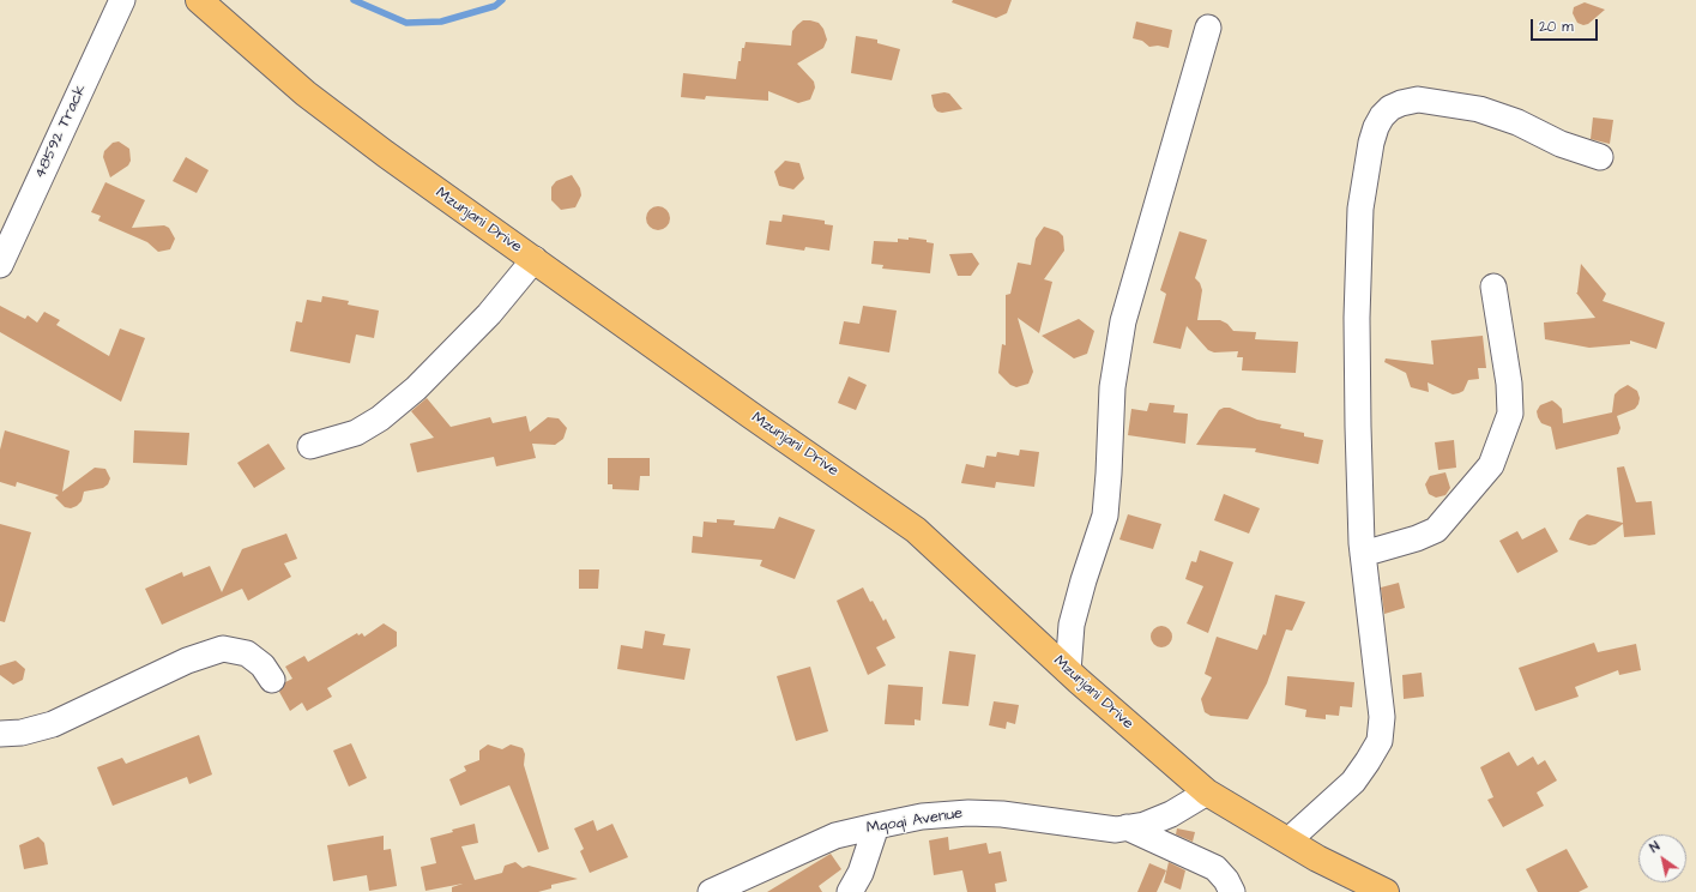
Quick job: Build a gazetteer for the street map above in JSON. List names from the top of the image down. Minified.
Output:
{"streets":{"main road":["Mzunjani Drive"],"street":["48592 Track","Mqoqi Avenue"]},"crossings":[["Mzunjani Drive","Mqoqi Avenue"]],"scale_bar":"20 m","north":"top left"}
